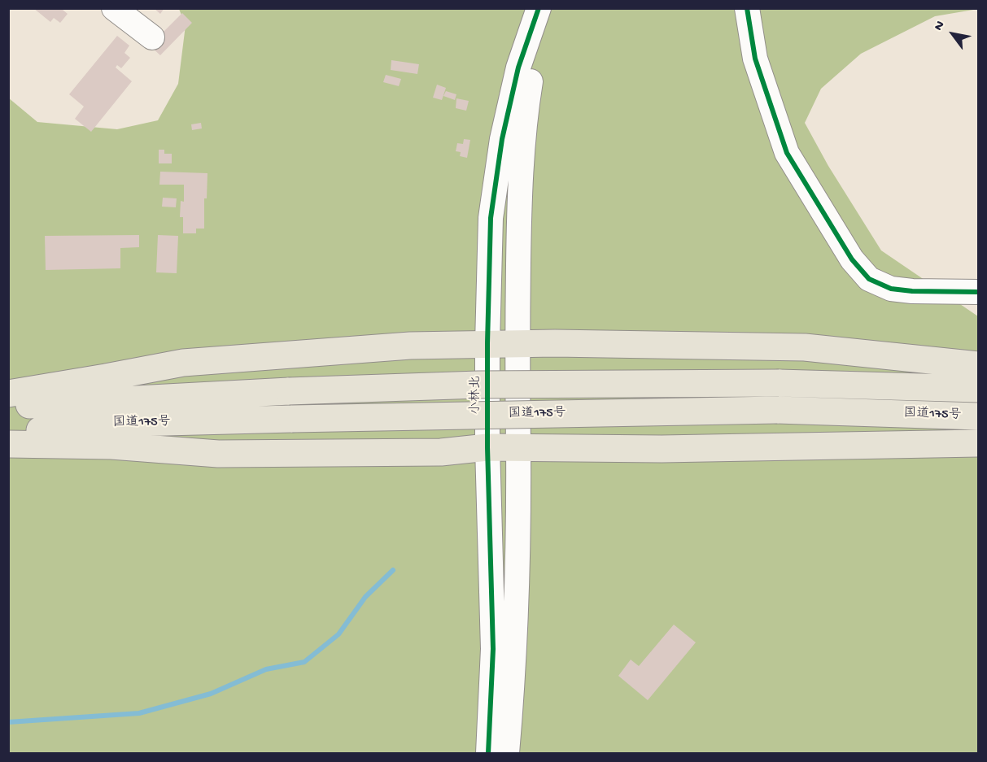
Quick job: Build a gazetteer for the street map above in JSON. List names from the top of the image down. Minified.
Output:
{"streets":{"highway":["国道175号"],"street":["小林北"]},"north":"top left"}
